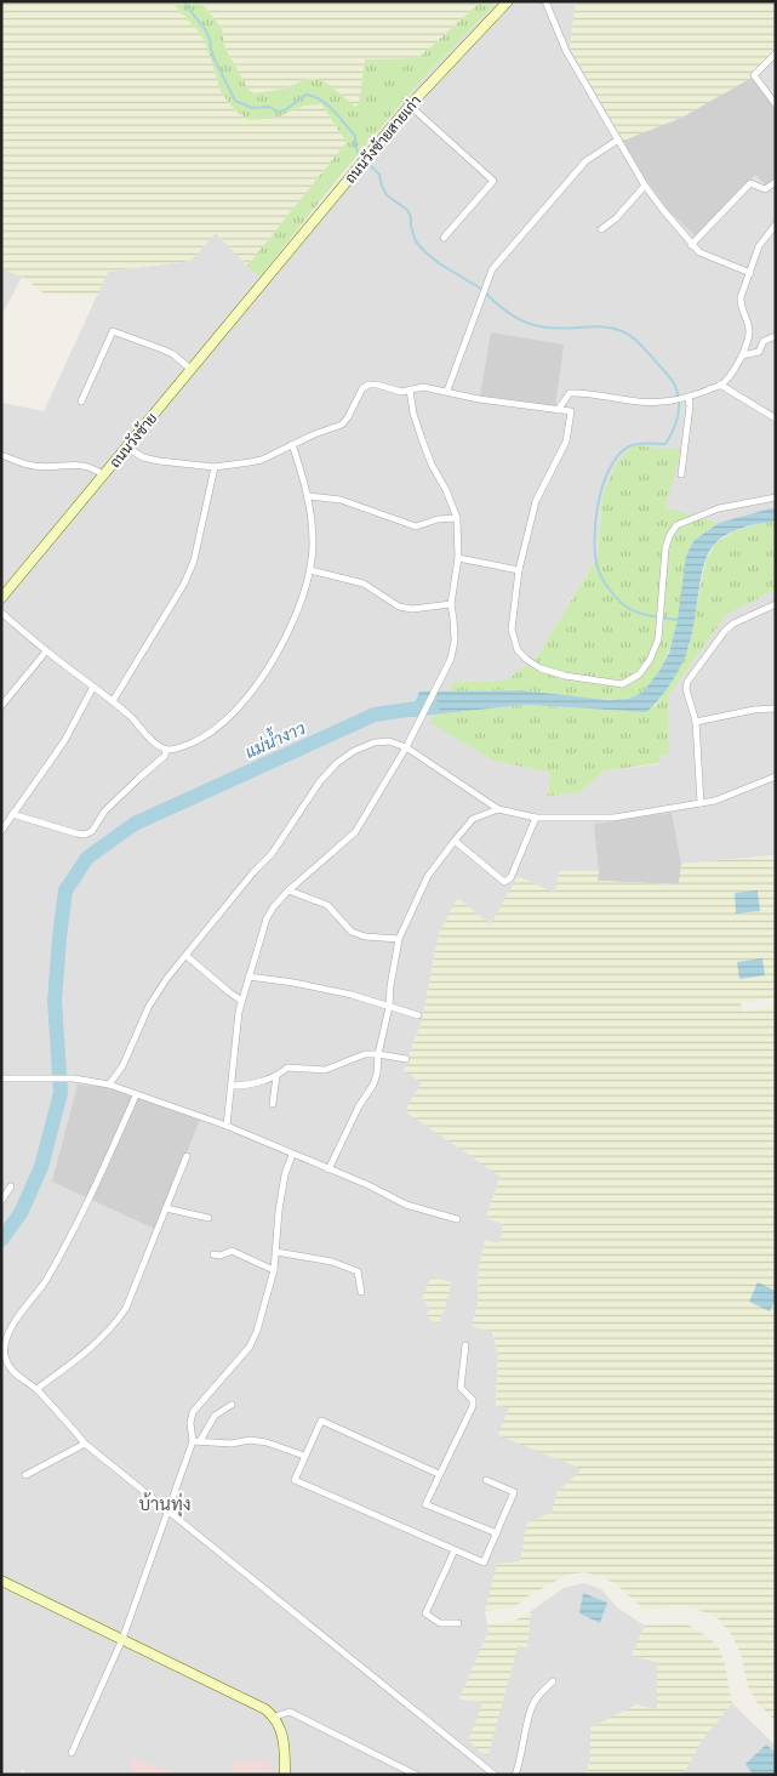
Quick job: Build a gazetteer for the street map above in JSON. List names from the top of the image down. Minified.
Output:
{"streets":{"main road":["ถนนวังซ้ายสายเก่า","ถนนวังซ้าย"]},"crossings":[["ถนนวังซ้ายสายเก่า","ถนนวังซ้าย"]],"districts":["บ้านทุ่ง"],"water":["แม่น้ำงาว"]}
